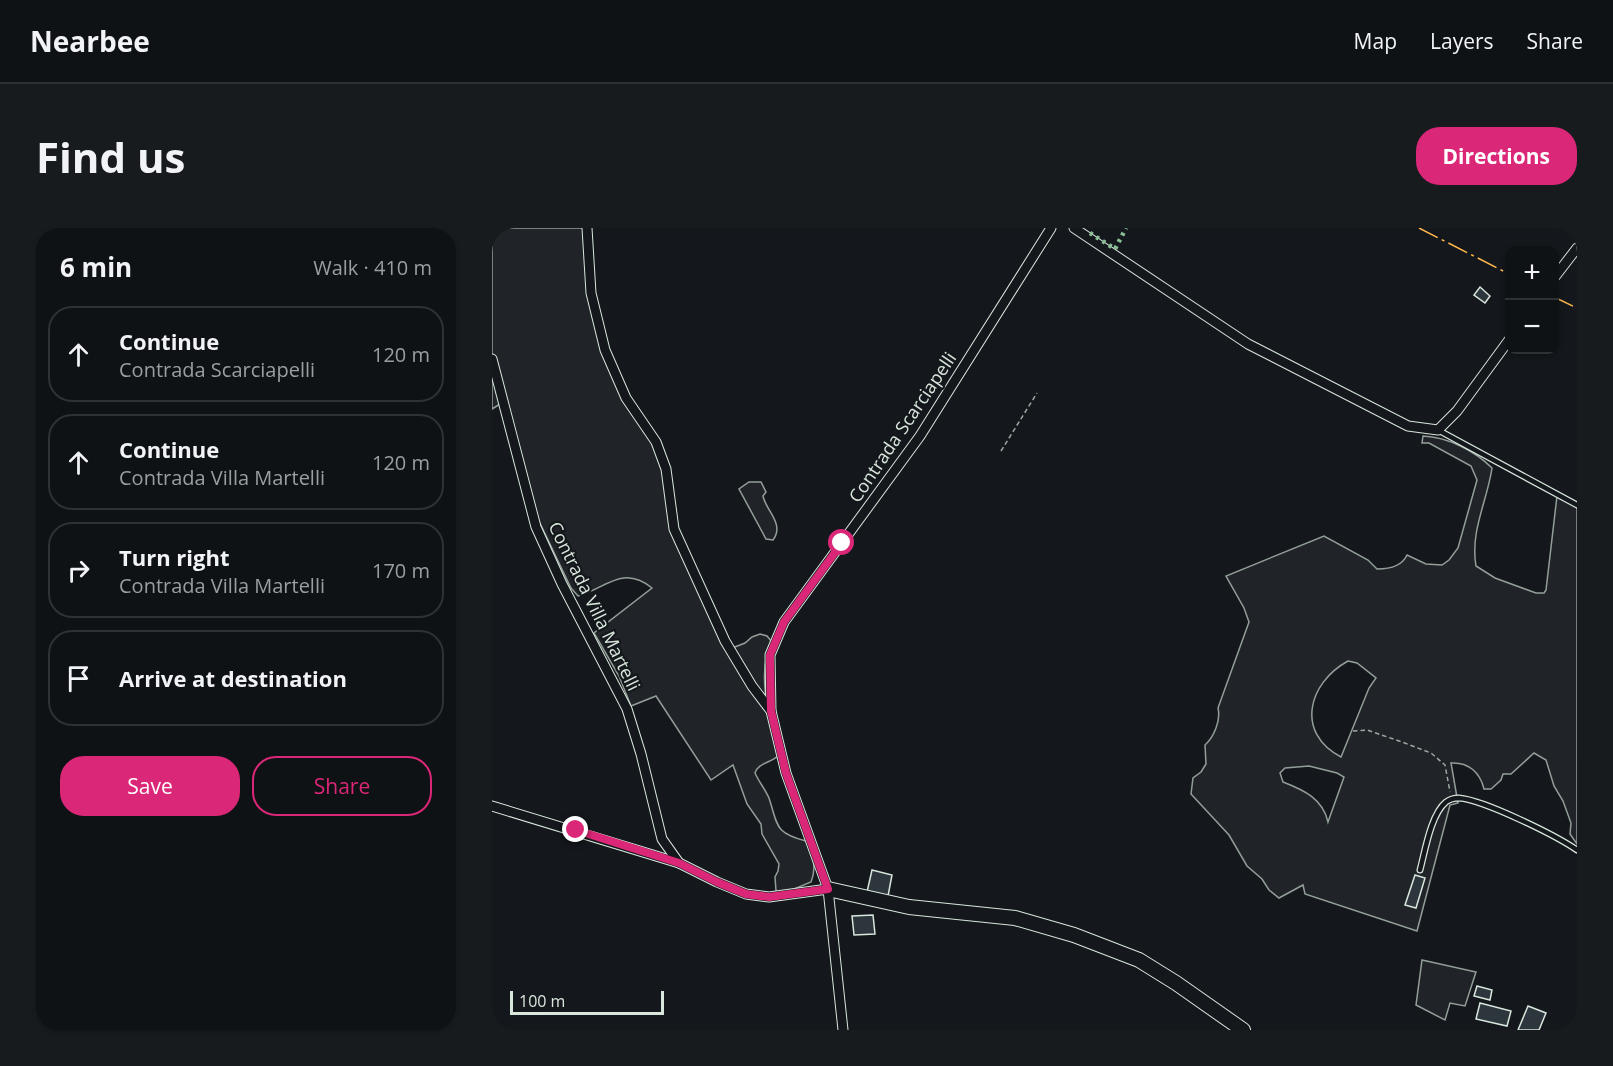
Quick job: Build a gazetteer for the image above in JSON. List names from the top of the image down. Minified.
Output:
{"streets":{"street":["Contrada Scarciapelli","Contrada Villa Martelli"]},"scale_bar":"100 m","page":{"header":"Nearbee","nav":["Map","Layers","Share"],"buttons":["Directions",["Save","Share"]],"title":"Find us","heading":["6 min","Walk · 410 m"],"map_buttons":["+","−"],"list":[["Continue","Contrada Scarciapelli","120 m"],["Continue","Contrada Villa Martelli","120 m"],["Turn right","Contrada Villa Martelli","170 m"],"Arrive at destination"],"scale":"100 m"}}
